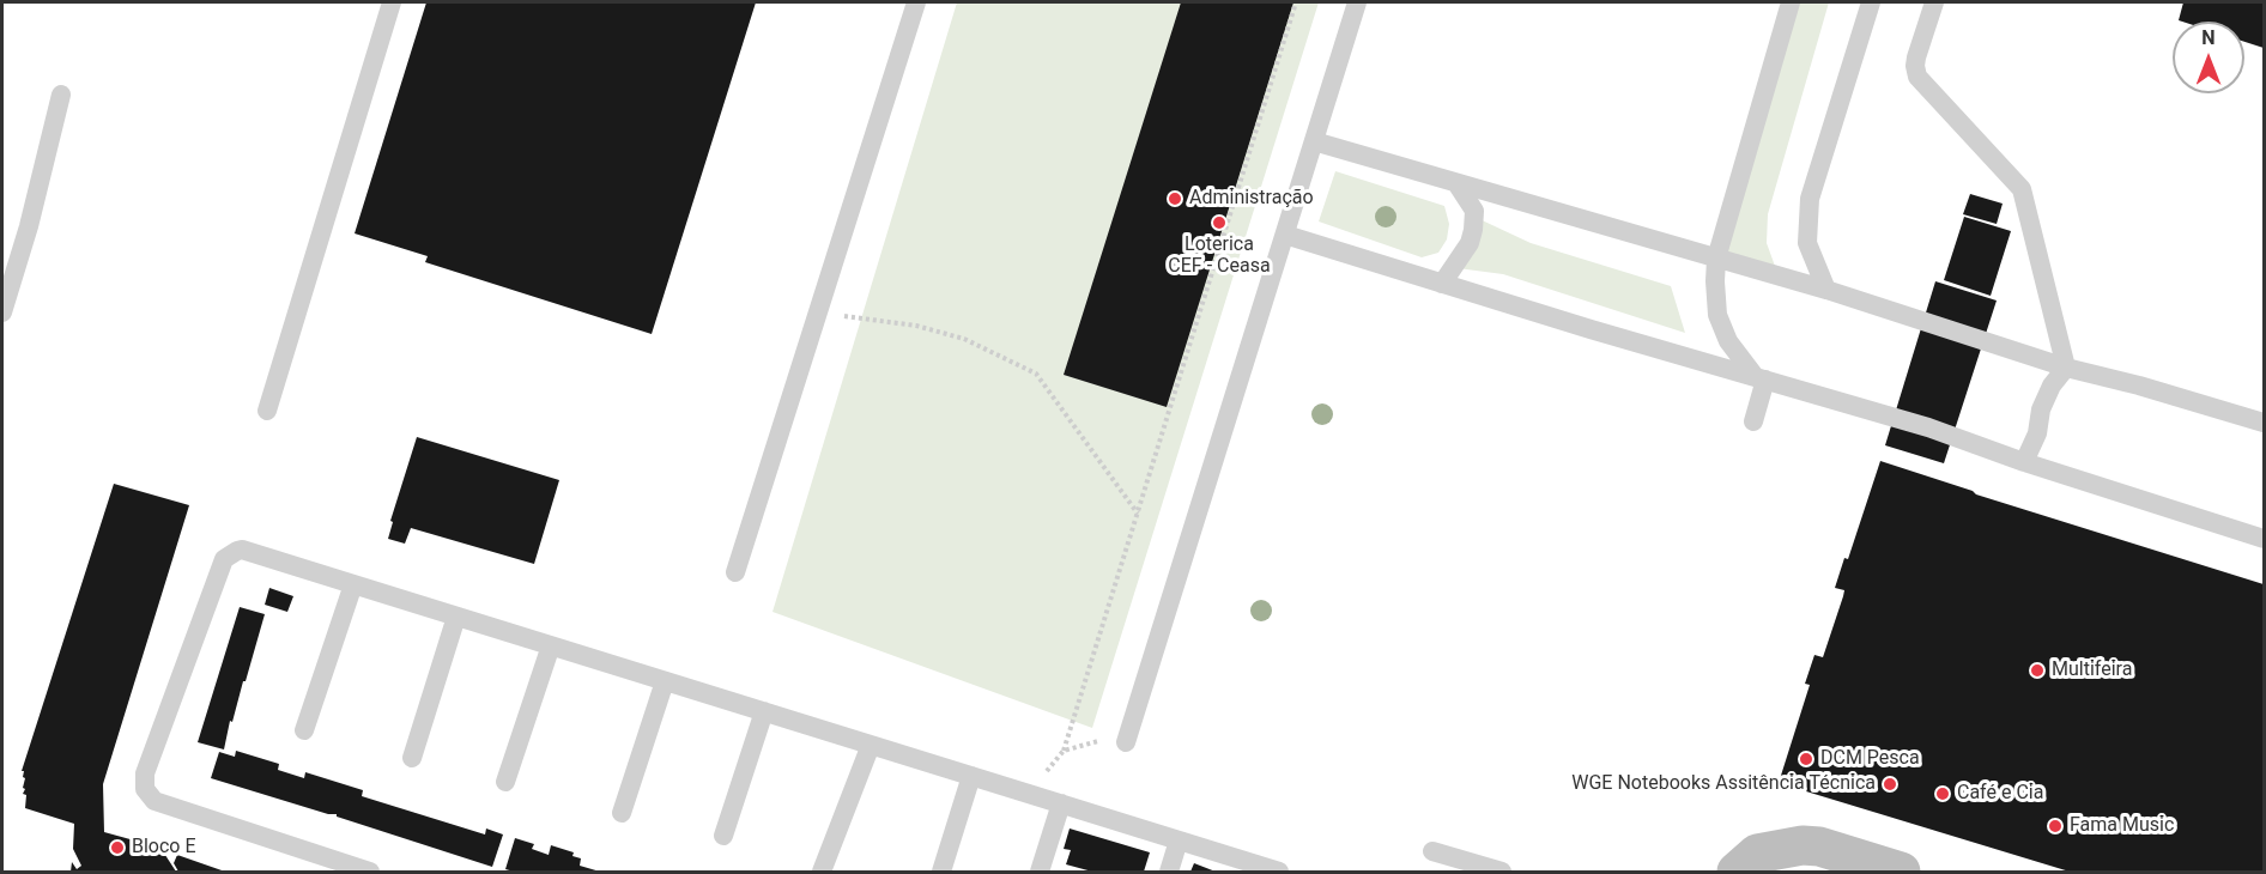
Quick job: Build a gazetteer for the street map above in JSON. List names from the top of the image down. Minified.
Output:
{"places":["Administração","Loterica CEF - Ceasa","Multifeira","DCM Pesca","WGE Notebooks Assitência Técnica","Café e Cia","Fama Music","Bloco E"],"north":"top"}
